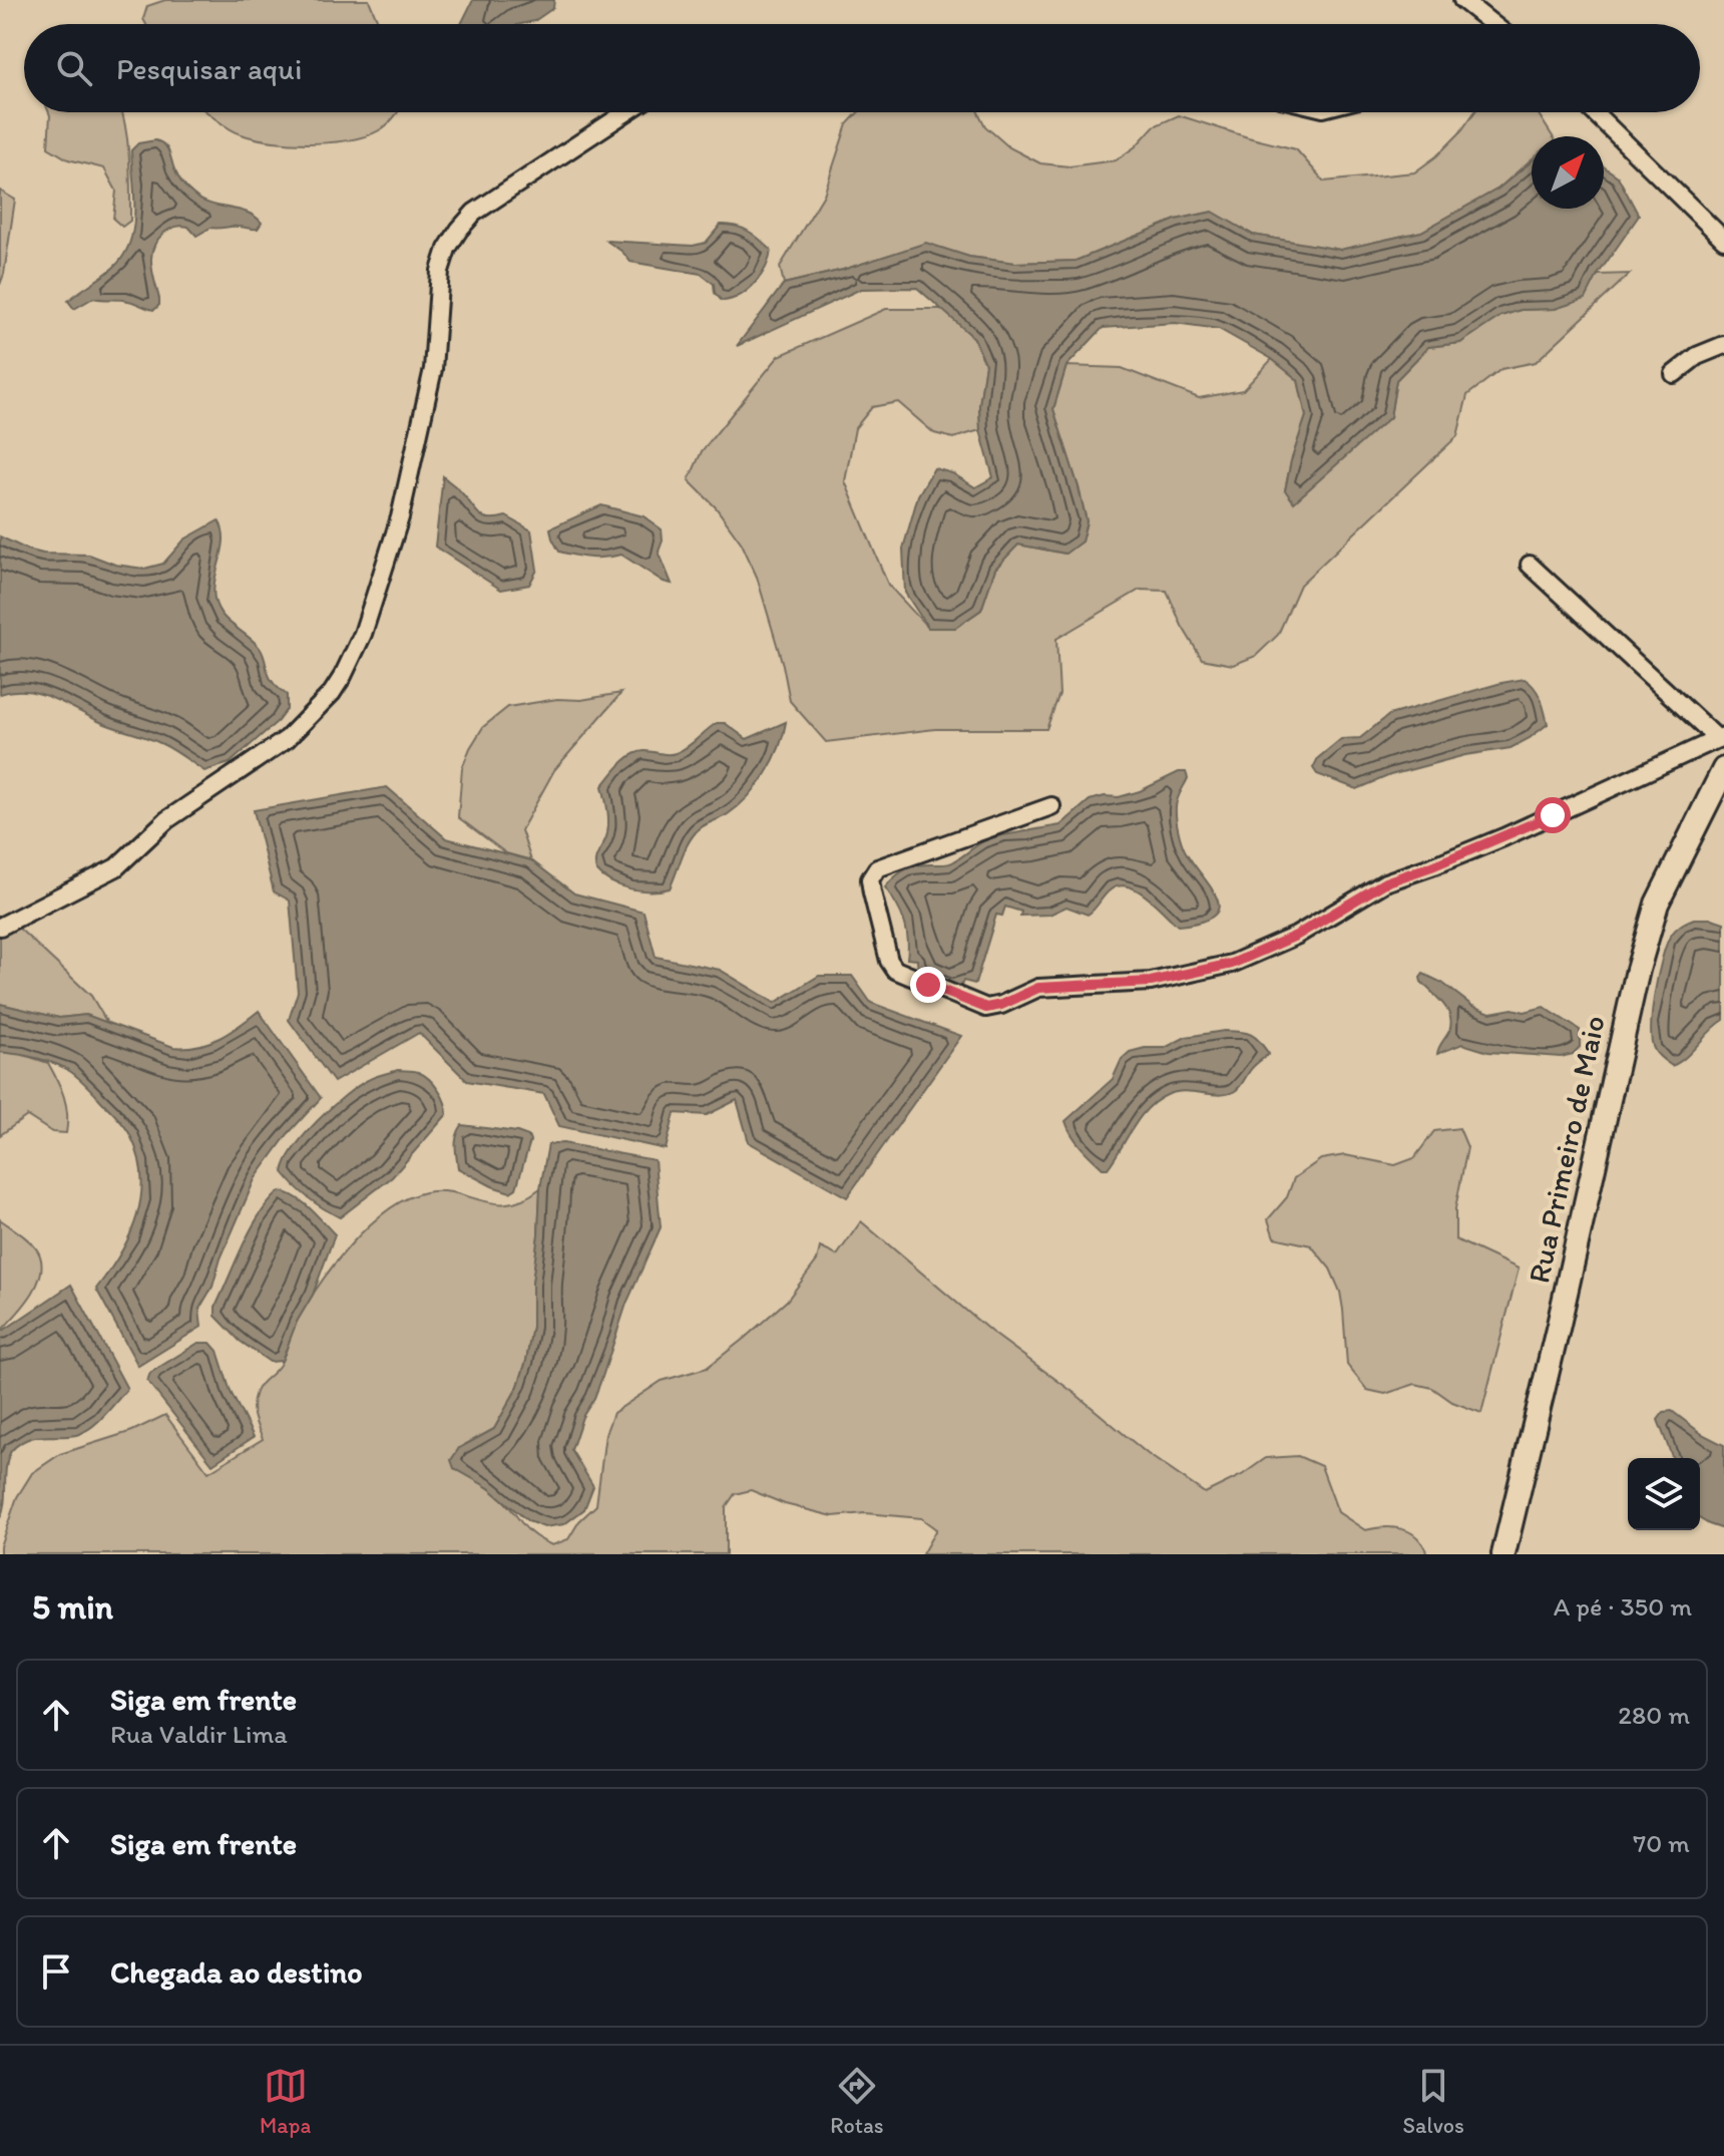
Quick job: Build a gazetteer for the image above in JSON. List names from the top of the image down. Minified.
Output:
{"streets":{"main road":["Rua Primeiro de Maio"]},"north":"top right","page":{"search":"Pesquisar aqui","heading":["5 min","A pé · 350 m"],"list":[["Siga em frente","Rua Valdir Lima","280 m"],["Siga em frente","70 m"],"Chegada ao destino"],"nav":["Mapa","Rotas","Salvos"]}}
